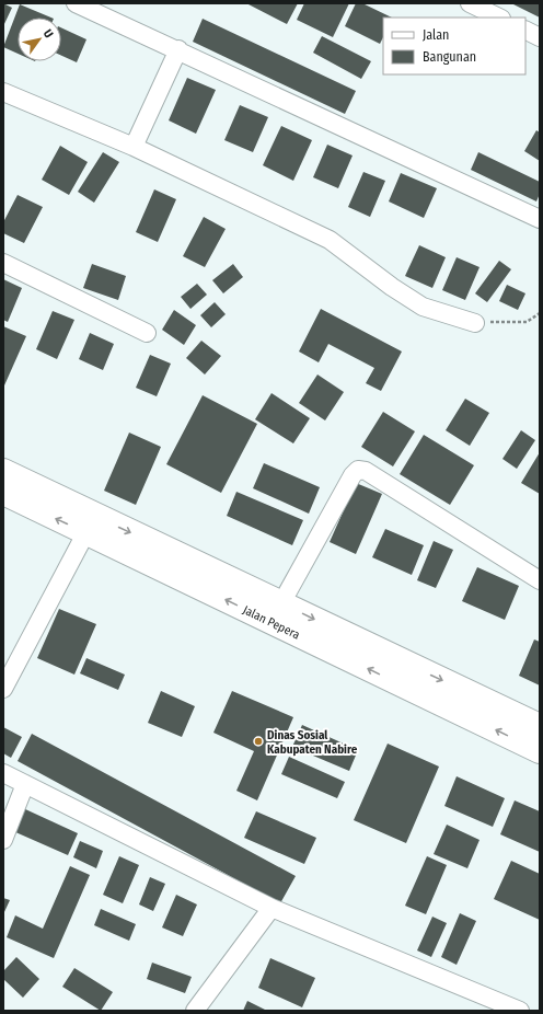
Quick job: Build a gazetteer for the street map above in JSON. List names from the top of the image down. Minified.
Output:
{"streets":{"main road":["Jalan Pepera"]},"places":["Dinas Sosial Kabupaten Nabire"],"legend":["Jalan","Bangunan"],"north":"top right"}
